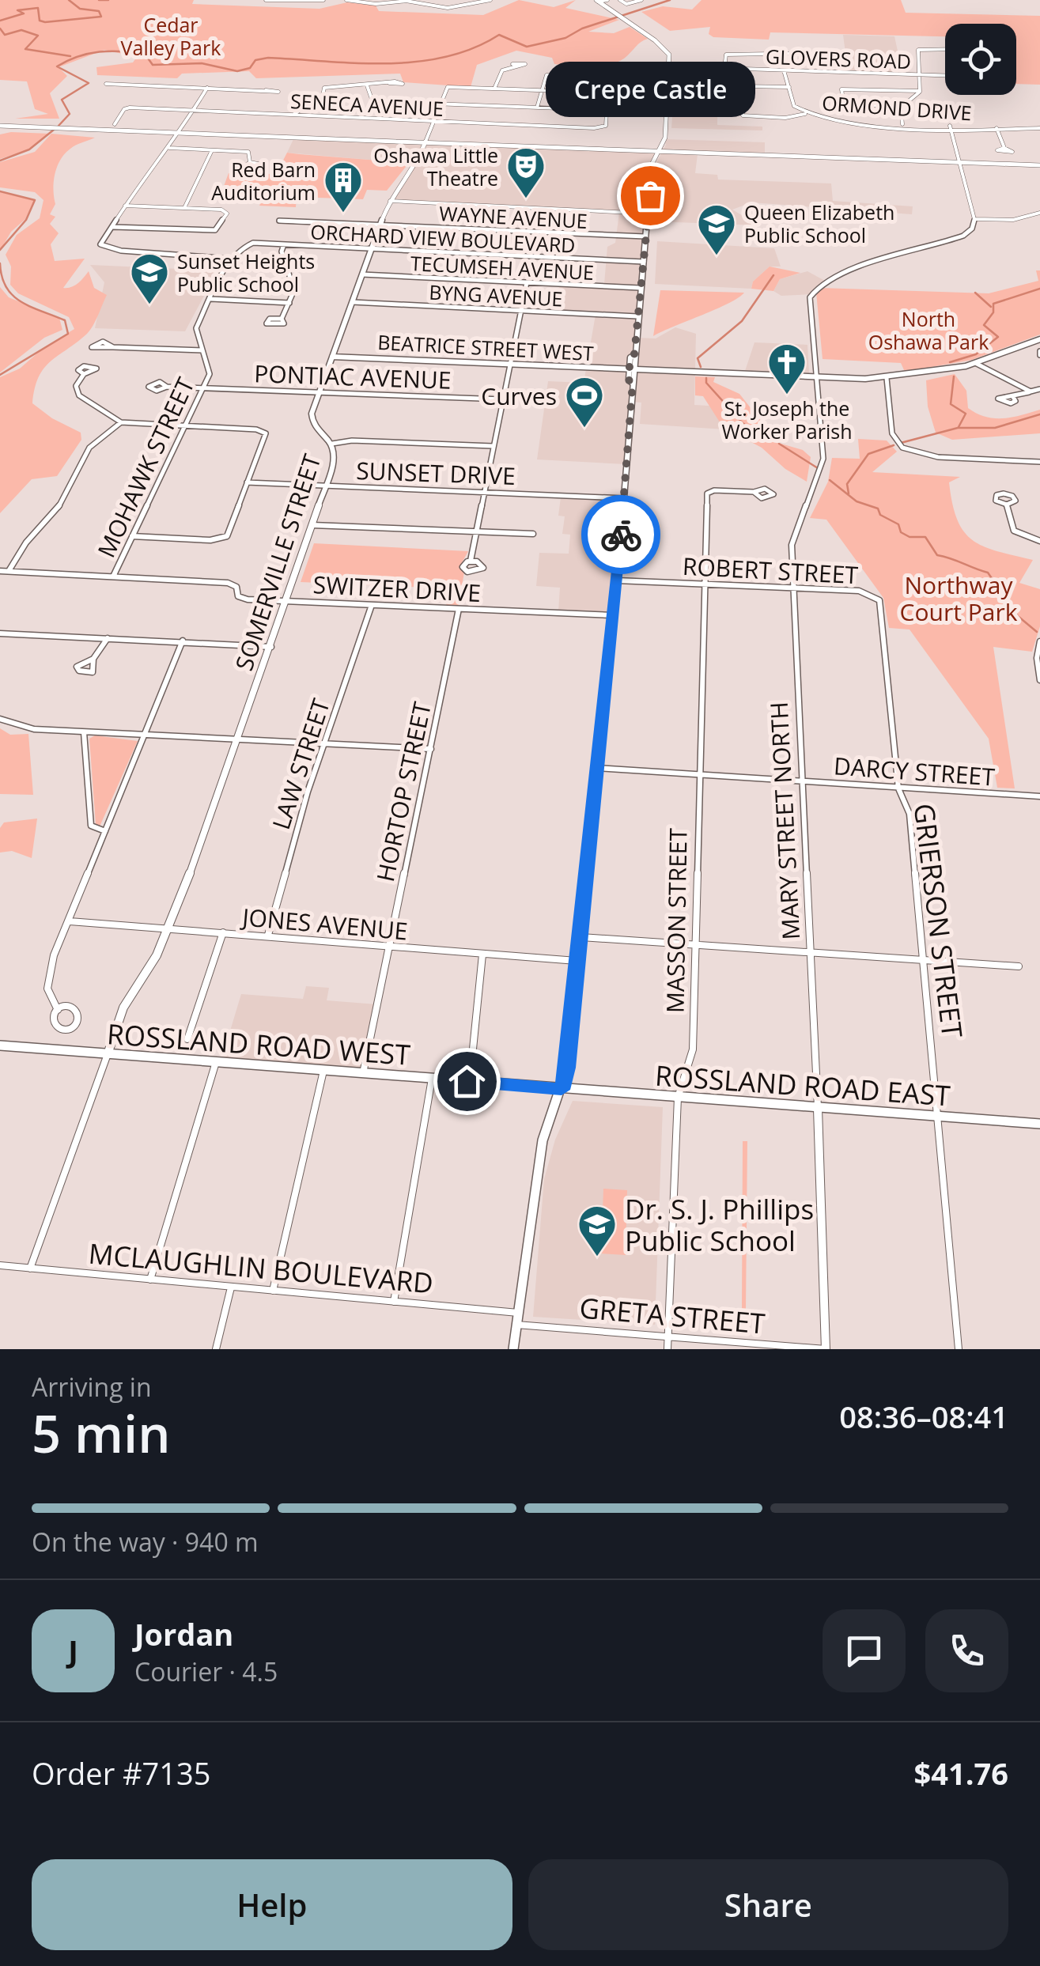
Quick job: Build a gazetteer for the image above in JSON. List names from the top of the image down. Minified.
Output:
{"streets":{"main road":["ROSSLAND ROAD WEST","ROSSLAND ROAD EAST"],"street":["GLOVERS ROAD","SENECA AVENUE","ORMOND DRIVE","WAYNE AVENUE","ORCHARD VIEW BOULEVARD","TECUMSEH AVENUE","BYNG AVENUE","BEATRICE STREET WEST","PONTIAC AVENUE","MOHAWK STREET","SUNSET DRIVE","SOMERVILLE STREET","ROBERT STREET","SWITZER DRIVE","LAW STREET","DARCY STREET","HORTOP STREET","MARY STREET NORTH","MASSON STREET","GRIERSON STREET","JONES AVENUE","MCLAUGHLIN BOULEVARD","GRETA STREET"]},"crossings":[["GLOVERS ROAD","ORMOND DRIVE"],["SENECA AVENUE","SOMERVILLE STREET"],["WAYNE AVENUE","SOMERVILLE STREET"],["ORCHARD VIEW BOULEVARD","MOHAWK STREET"],["ORCHARD VIEW BOULEVARD","SOMERVILLE STREET"],["TECUMSEH AVENUE","SOMERVILLE STREET"],["BYNG AVENUE","SOMERVILLE STREET"],["BEATRICE STREET WEST","SOMERVILLE STREET"],["BEATRICE STREET WEST","MARY STREET NORTH"],["PONTIAC AVENUE","MOHAWK STREET"],["PONTIAC AVENUE","SOMERVILLE STREET"],["MOHAWK STREET","SWITZER DRIVE"],["SUNSET DRIVE","SOMERVILLE STREET"],["SOMERVILLE STREET","SWITZER DRIVE"],["SOMERVILLE STREET","JONES AVENUE"],["SOMERVILLE STREET","ROSSLAND ROAD WEST"],["ROBERT STREET","MARY STREET NORTH"],["ROBERT STREET","MASSON STREET"],["ROBERT STREET","GRIERSON STREET"],["SWITZER DRIVE","LAW STREET"],["SWITZER DRIVE","HORTOP STREET"],["LAW STREET","JONES AVENUE"],["DARCY STREET","MARY STREET NORTH"],["DARCY STREET","MASSON STREET"],["DARCY STREET","GRIERSON STREET"],["HORTOP STREET","JONES AVENUE"],["HORTOP STREET","ROSSLAND ROAD WEST"],["MARY STREET NORTH","ROSSLAND ROAD EAST"],["MARY STREET NORTH","GRETA STREET"],["MASSON STREET","ROSSLAND ROAD EAST"],["MASSON STREET","GRETA STREET"],["GRIERSON STREET","ROSSLAND ROAD EAST"],["ROSSLAND ROAD WEST","ROSSLAND ROAD EAST"]],"parks":["Cedar Valley Park","North Oshawa Park","Northway Court Park"],"places":{"other":["Crepe Castle"],"theatre":["Oshawa Little Theatre"],"building":["Red Barn Auditorium"],"school or university":["Queen Elizabeth Public School","Sunset Heights Public School","Dr. S. J. Phillips Public School"],"church":["St. Joseph the Worker Parish"],"sports":["Curves"]},"page":{"bubble":"Crepe Castle","heading":["5 min","Arriving in","08:36–08:41"],"panel":["Jordan","Courier · 4.5","Order #7135","$41.76"],"bar":"On the way · 940 m","round":"J","buttons":["Help","Share"]}}
